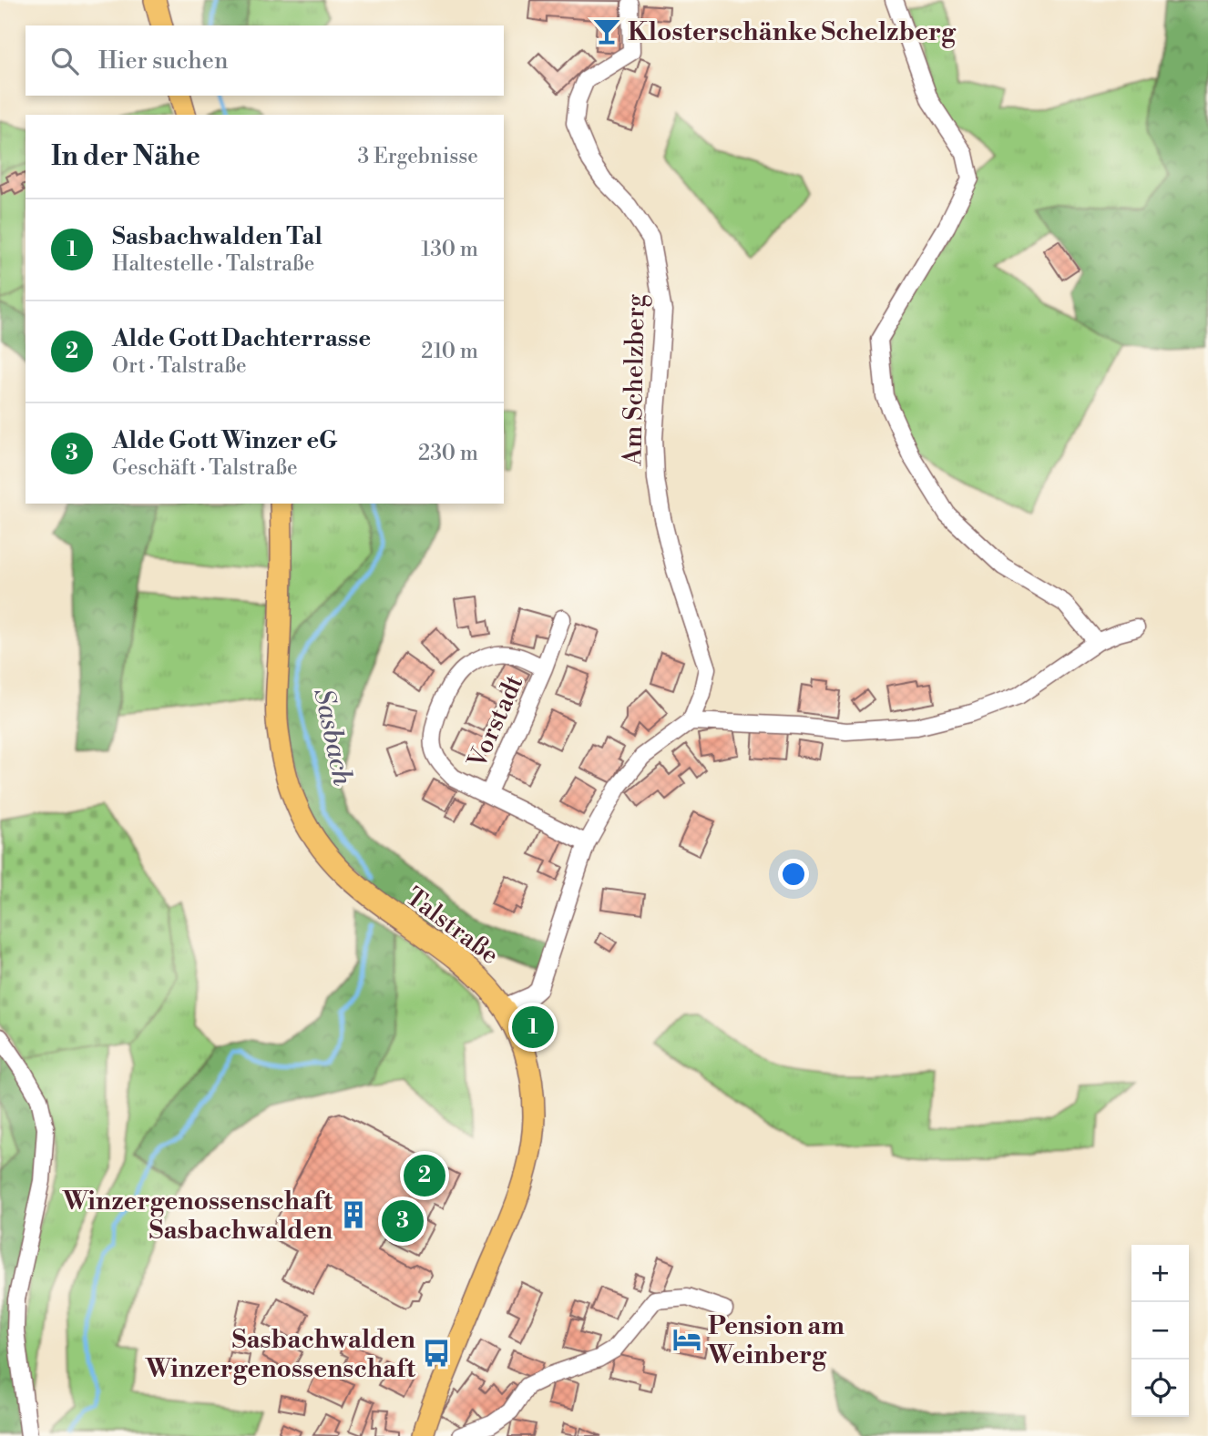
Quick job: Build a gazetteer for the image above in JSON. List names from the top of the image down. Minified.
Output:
{"streets":{"main road":["Talstraße"],"street":["Am Schelzberg","Vorstadt"]},"water":["Sasbach"],"places":{"bar":["Klosterschänke Schelzberg"],"building":["Winzergenossenschaft Sasbachwalden"],"hotel":["Pension am Weinberg"],"bus stop":["Sasbachwalden Winzergenossenschaft"]},"page":{"search":"Hier suchen","heading":["In der Nähe","3 Ergebnisse"],"list":[{"mark":"1","name":"Sasbachwalden Tal","note":"Haltestelle · Talstraße","value":"130 m"},{"mark":"2","name":"Alde Gott Dachterrasse","note":"Ort · Talstraße","value":"210 m"},{"mark":"3","name":"Alde Gott Winzer eG","note":"Geschäft · Talstraße","value":"230 m"}],"pins":["1","2","3"],"map_buttons":["+","−"]}}
